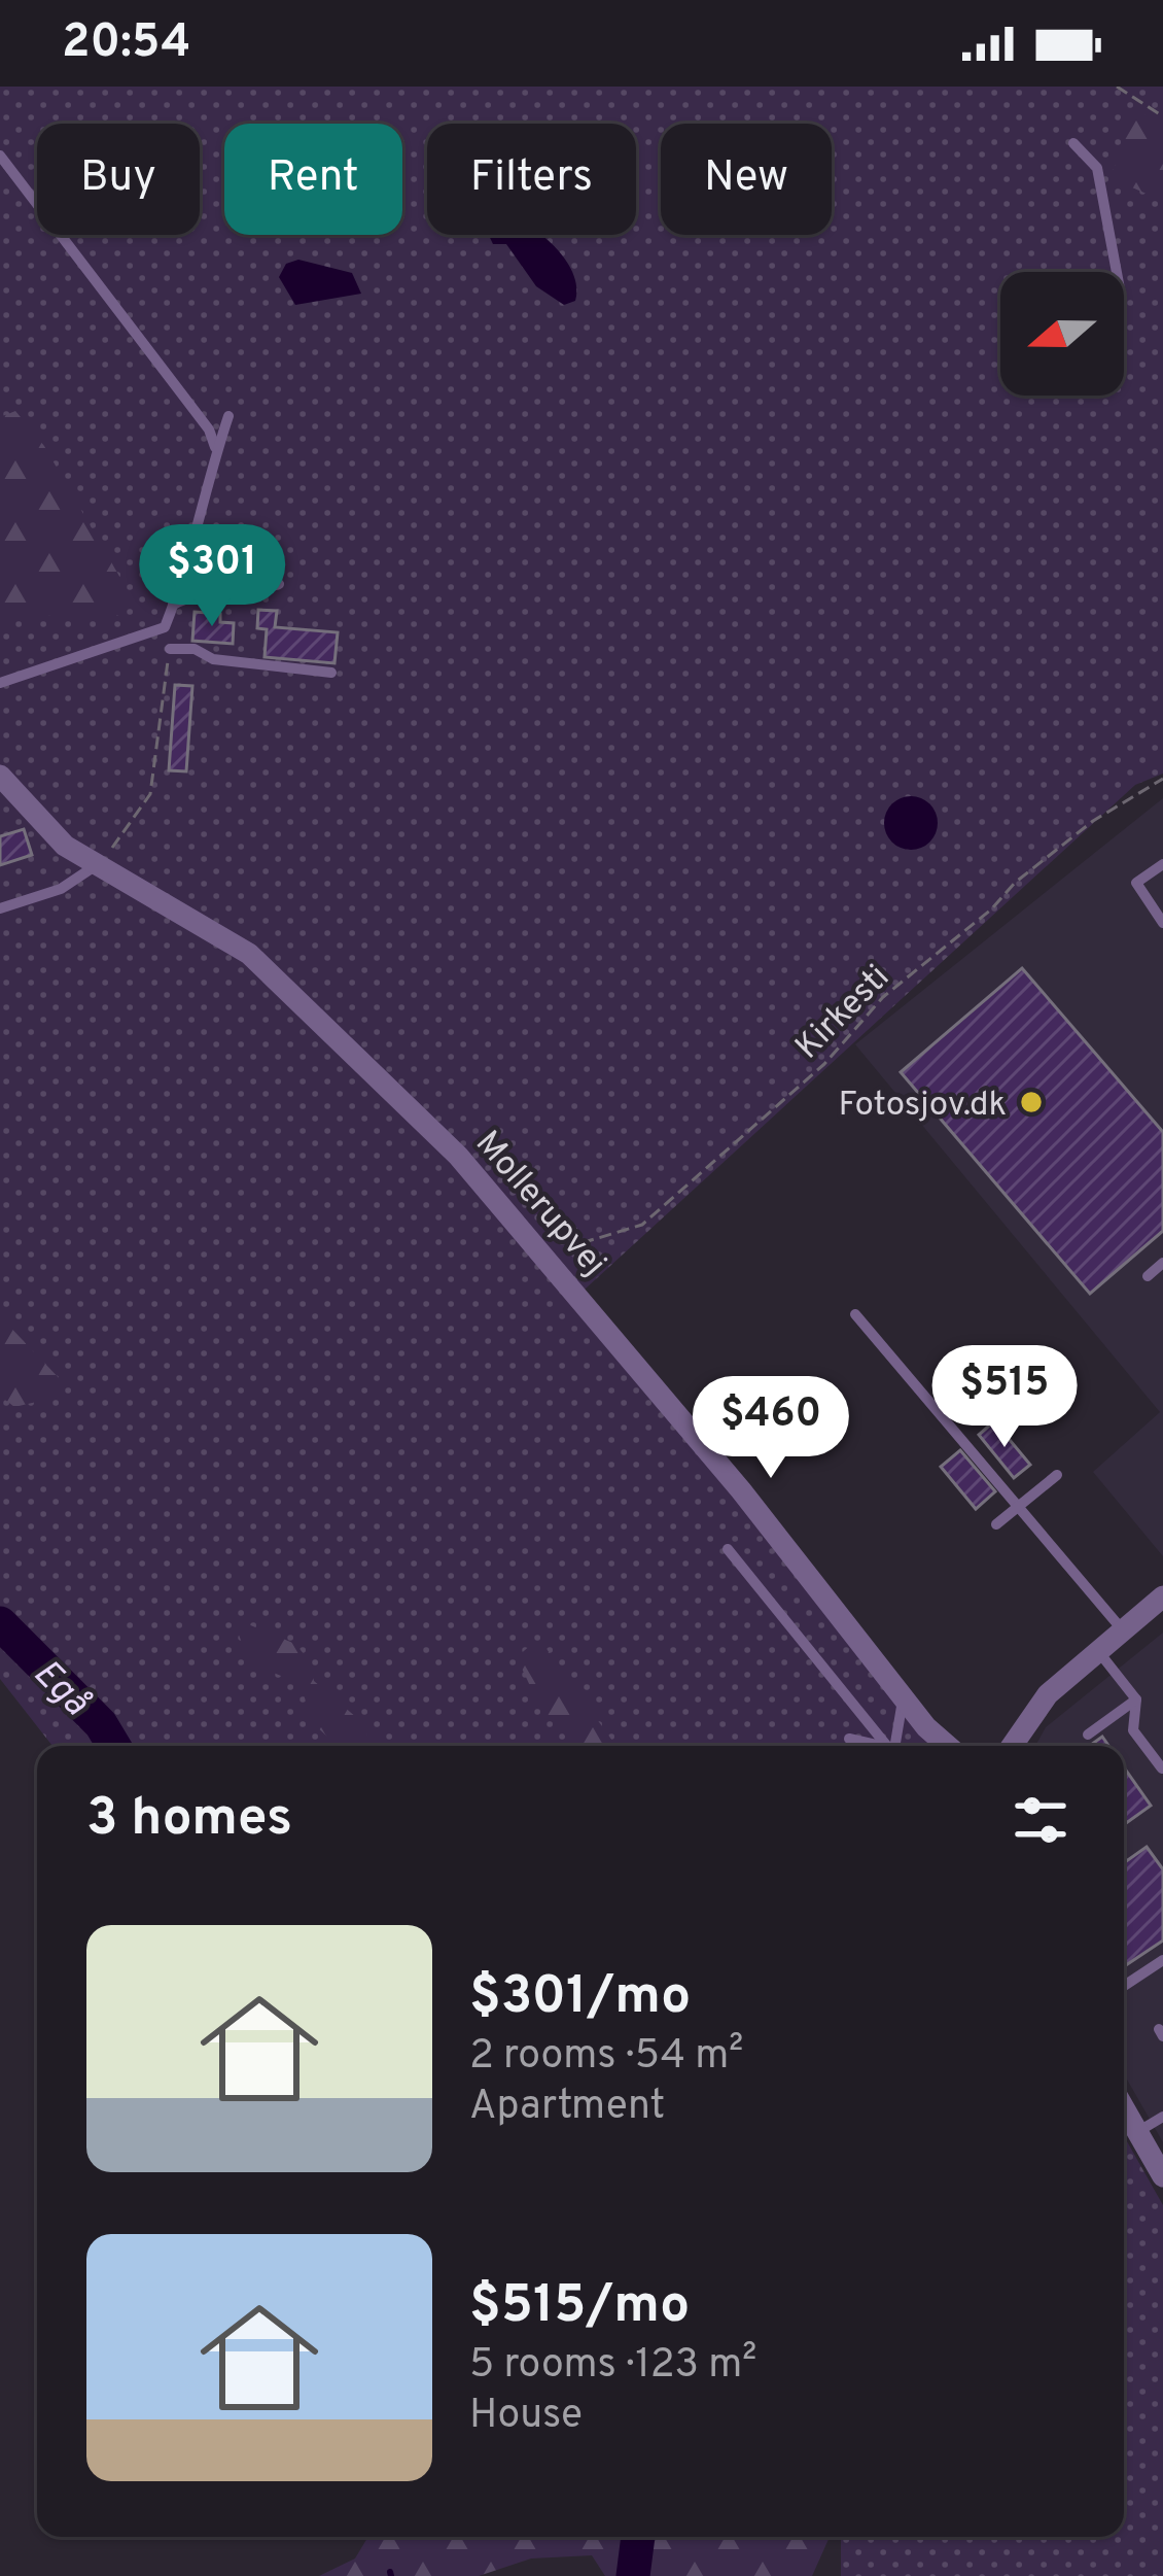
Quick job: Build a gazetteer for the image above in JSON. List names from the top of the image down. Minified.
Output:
{"streets":{"street":["Mollerupvej"],"path":["Kirkesti"]},"crossings":[["Kirkesti","Mollerupvej"]],"water":["Egå"],"places":["Fotosjov.dk"],"north":"left","page":{"status":"20:54","chip":["Buy","Rent","Filters","New"],"price":["$301","$515","$460"],"heading":"3 homes","list":[{"name":"$301/mo","note":"2 rooms · 54 m² · Apartment"},{"name":"$515/mo","note":"5 rooms · 123 m² · House"}]}}
